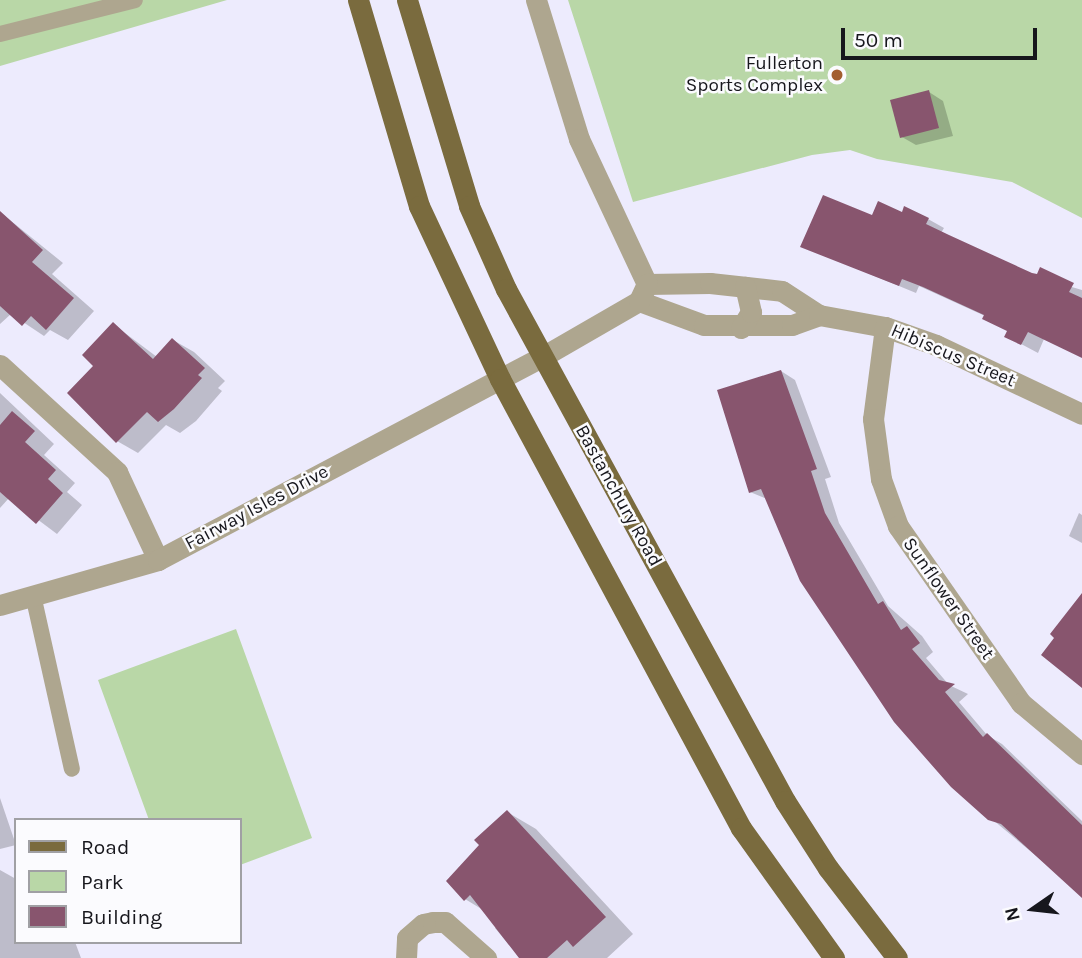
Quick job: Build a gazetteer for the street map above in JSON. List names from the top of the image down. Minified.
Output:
{"streets":{"main road":["Bastanchury Road"],"street":["Hibiscus Street","Fairway Isles Drive","Sunflower Street"]},"crossings":[["Hibiscus Street","Fairway Isles Drive"],["Hibiscus Street","Sunflower Street"],["Bastanchury Road","Fairway Isles Drive"]],"places":["Fullerton Sports Complex"],"legend":["Road","Park","Building"],"scale_bar":"50 m","north":"left"}
